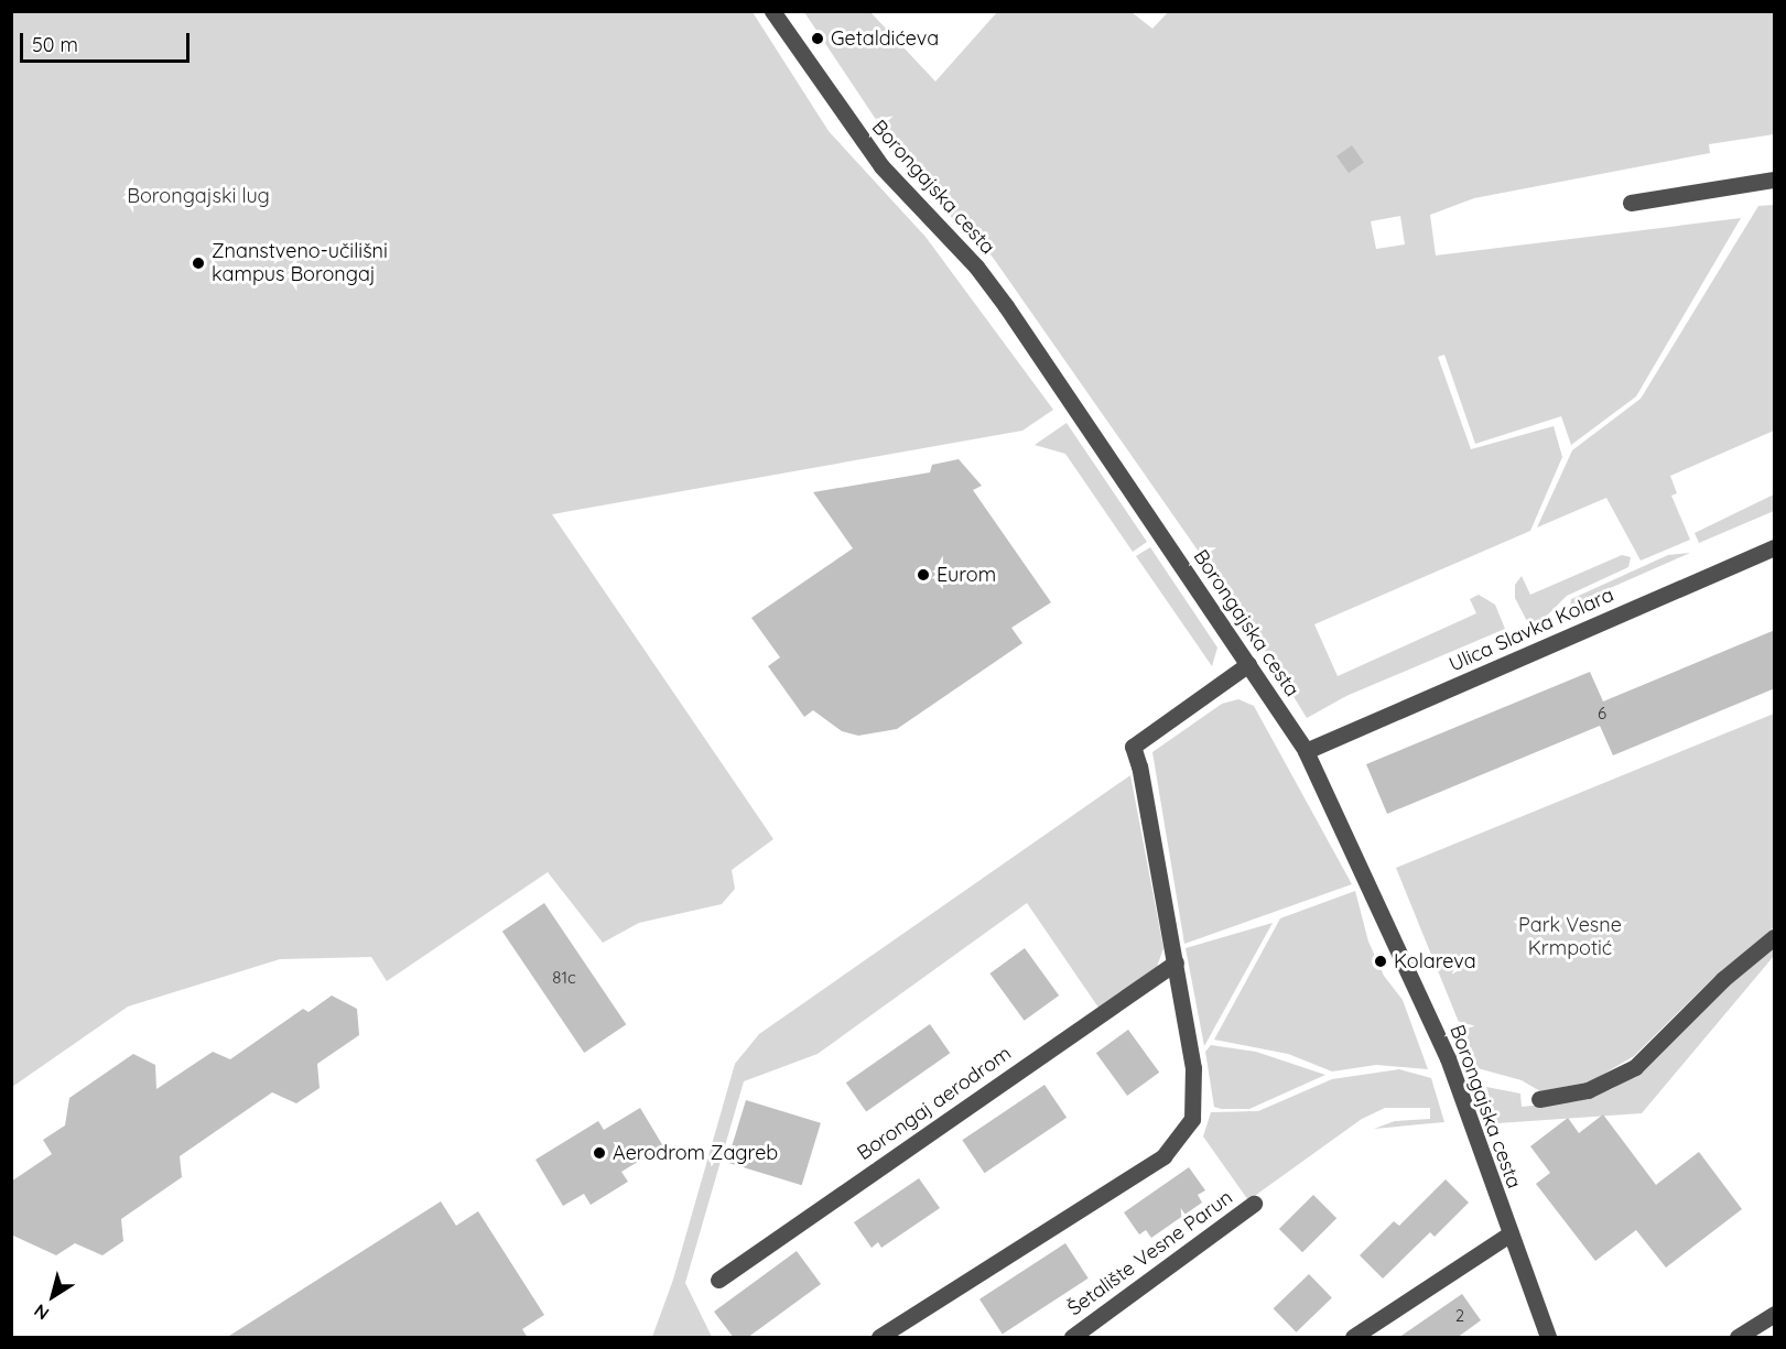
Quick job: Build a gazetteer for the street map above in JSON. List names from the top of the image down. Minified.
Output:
{"streets":{"street":["Borongajska cesta","Ulica Slavka Kolara","Borongaj aerodrom","Šetalište Vesne Parun"]},"crossings":[["Borongajska cesta","Ulica Slavka Kolara"]],"parks":["Borongajski lug","Park Vesne Krmpotić"],"places":["Getaldićeva","Znanstveno-učilišni kampus Borongaj","Eurom","Kolareva","Aerodrom Zagreb"],"house_numbers":["6","81c","2"],"scale_bar":"50 m","north":"bottom left"}
